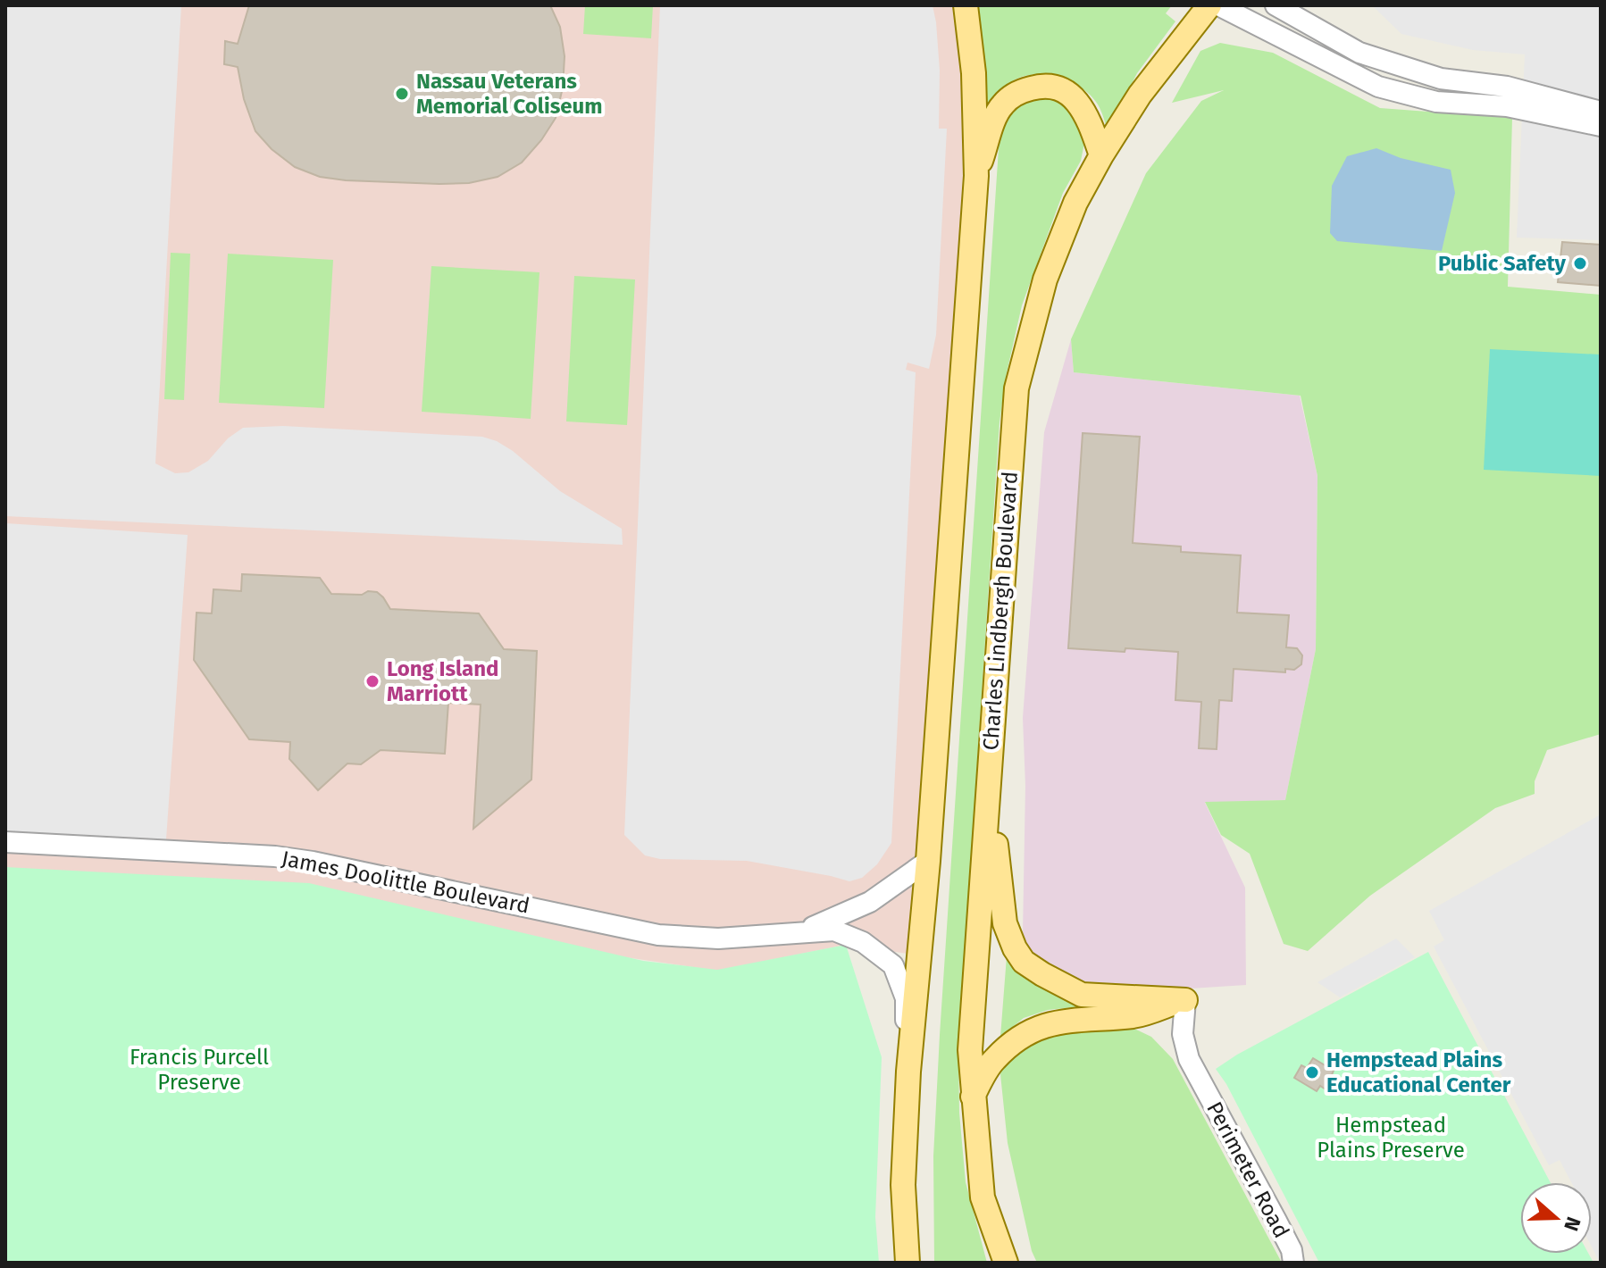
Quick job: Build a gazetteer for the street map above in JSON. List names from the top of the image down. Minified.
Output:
{"streets":{"main road":["Charles Lindbergh Boulevard"],"street":["James Doolittle Boulevard","Perimeter Road"]},"parks":["Francis Purcell Preserve","Hempstead Plains Preserve"],"places":["Nassau Veterans Memorial Coliseum","Public Safety","Long Island Marriott","Hempstead Plains Educational Center"],"north":"right"}
